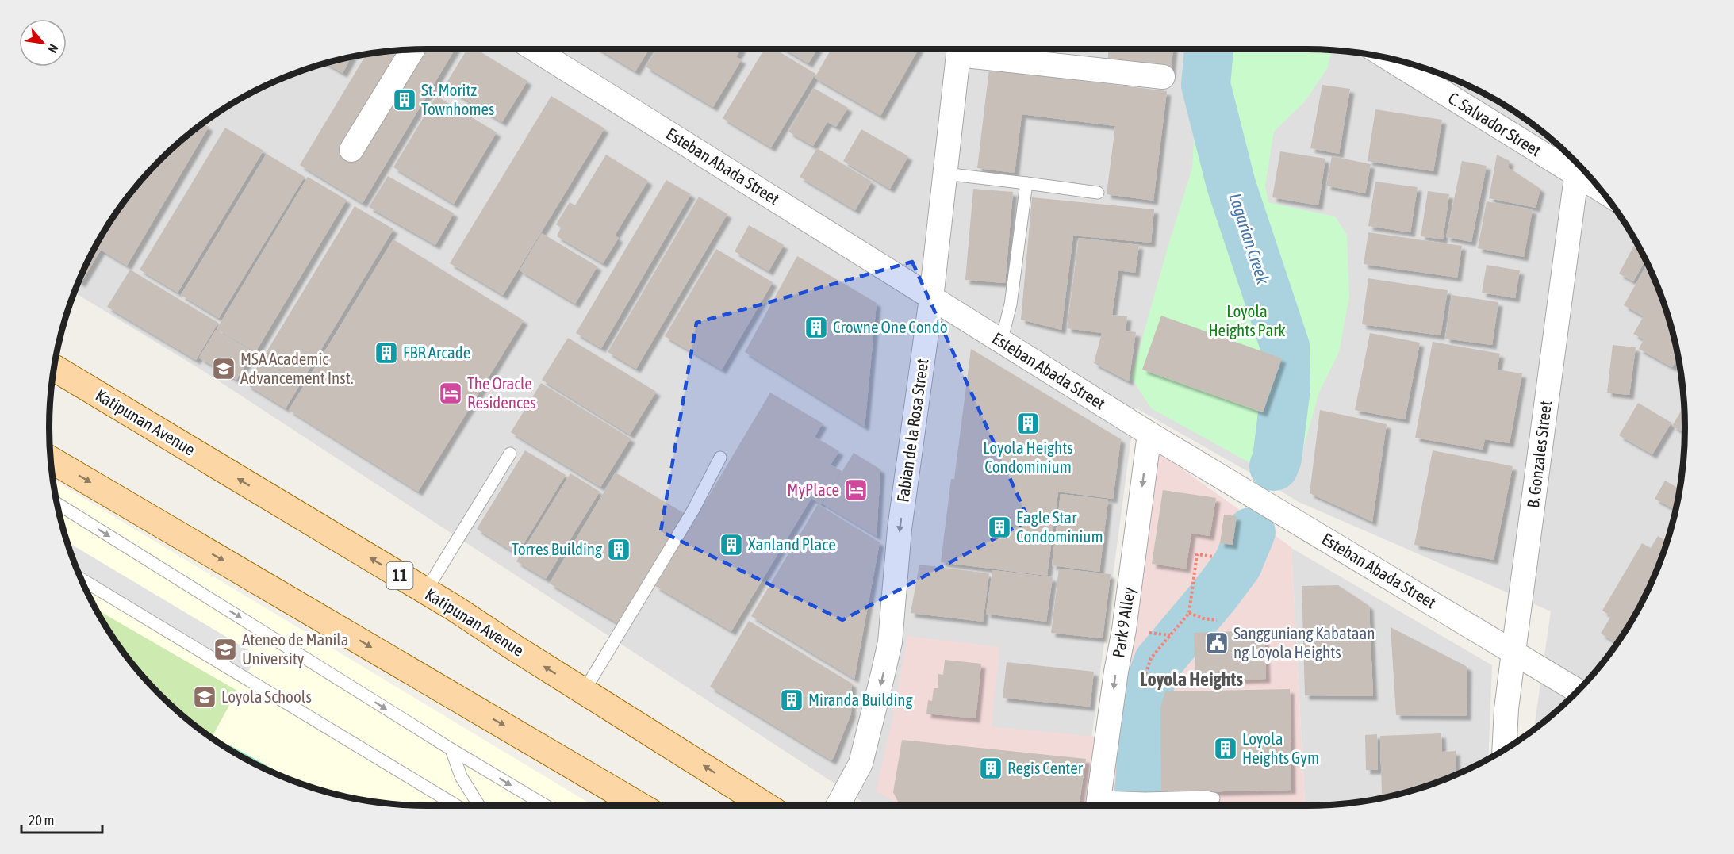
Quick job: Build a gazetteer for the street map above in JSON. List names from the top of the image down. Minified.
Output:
{"streets":{"main road":["Katipunan Avenue","11"],"street":["C. Salvador Street","Esteban Abada Street","Fabian de la Rosa Street","B. Gonzales Street","Park 9 Alley"]},"crossings":[["C. Salvador Street","B. Gonzales Street"],["Esteban Abada Street","Fabian de la Rosa Street"],["Esteban Abada Street","B. Gonzales Street"],["Esteban Abada Street","Park 9 Alley"]],"one_way":["Fabian de la Rosa Street","Park 9 Alley"],"districts":["Loyola Heights"],"water":["Lagarian Creek"],"parks":["Loyola Heights Park"],"places":{"building":["St. Moritz Townhomes","Crowne One Condo","FBR Arcade","Loyola Heights Condominium","Eagle Star Condominium","Xanland Place","Torres Building","Miranda Building","Loyola Heights Gym","Regis Center"],"school or university":["MSA Academic Advancement Inst.","Ateneo de Manila University","Loyola Schools"],"hotel":["The Oracle Residences","MyPlace"],"public building":["Sangguniang Kabataan ng Loyola Heights"]},"scale_bar":"20 m","north":"bottom right"}
